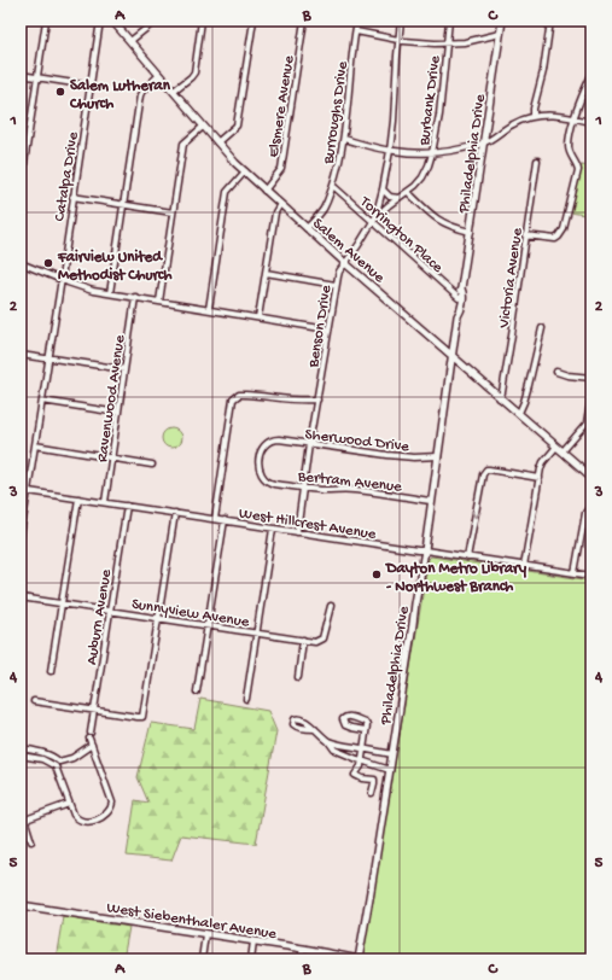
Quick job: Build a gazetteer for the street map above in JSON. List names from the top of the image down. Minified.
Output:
{"streets":{"main road":["Philadelphia Drive","Salem Avenue","West Siebenthaler Avenue"],"street":["Burbank Drive","Elsmere Avenue","Burroughs Drive","Catalpa Drive","Torrington Place","Victoria Avenue","Benson Drive","Ravenwood Avenue","Sherwood Drive","Bertram Avenue","West Hillcrest Avenue","Sunnyview Avenue","Auburn Avenue"]},"crossings":[["Burbank Drive","Torrington Place"],["Burbank Drive","Benson Drive"],["Elsmere Avenue","Salem Avenue"],["Burroughs Drive","Torrington Place"],["Burroughs Drive","Salem Avenue"],["Philadelphia Drive","Torrington Place"],["Philadelphia Drive","Salem Avenue"],["Philadelphia Drive","Sherwood Drive"],["Philadelphia Drive","Bertram Avenue"],["Philadelphia Drive","West Hillcrest Avenue"],["Philadelphia Drive","West Siebenthaler Avenue"],["Catalpa Drive","West Hillcrest Avenue"],["Torrington Place","Benson Drive"],["Salem Avenue","Victoria Avenue"],["Salem Avenue","Benson Drive"],["Benson Drive","Sherwood Drive"],["Benson Drive","Bertram Avenue"],["Benson Drive","West Hillcrest Avenue"],["Ravenwood Avenue","West Hillcrest Avenue"],["Sherwood Drive","Bertram Avenue"],["West Hillcrest Avenue","Auburn Avenue"],["Sunnyview Avenue","Auburn Avenue"]],"places":["Salem Lutheran Church","Fairview United Methodist Church","Dayton Metro Library - Northwest Branch"],"grid":{"columns":["A","B","C"],"rows":["1","2","3","4","5"]}}
